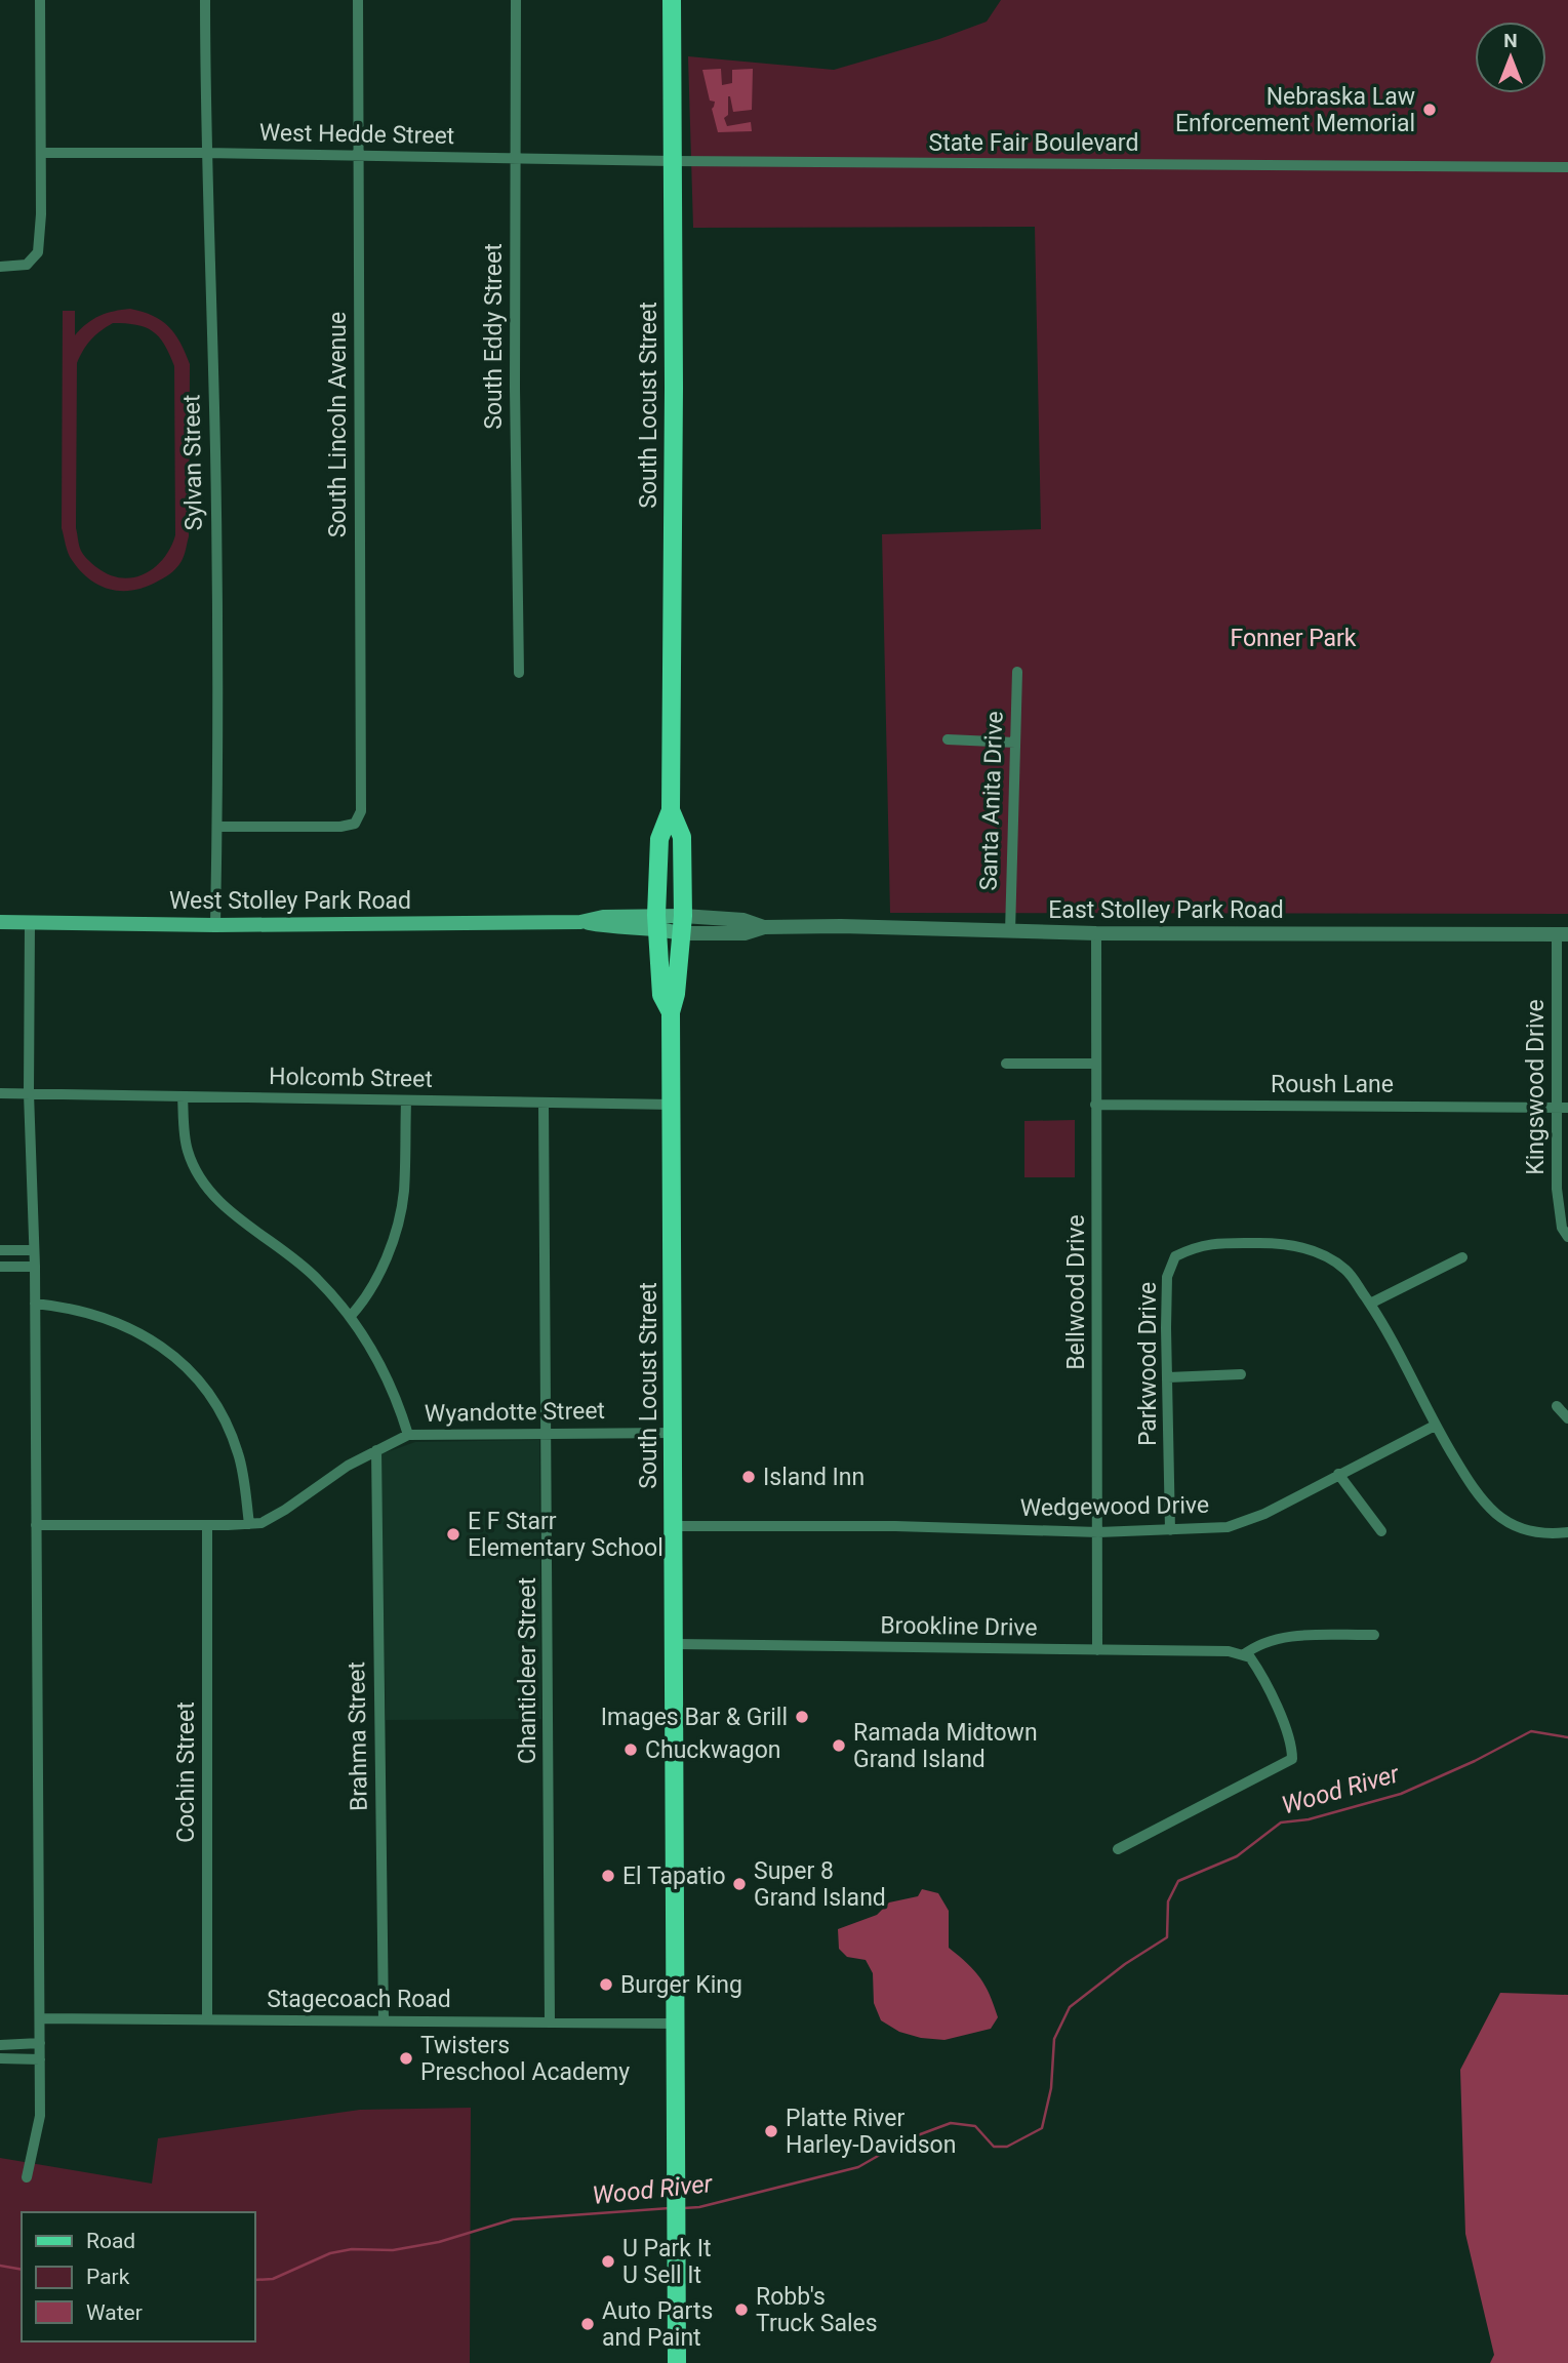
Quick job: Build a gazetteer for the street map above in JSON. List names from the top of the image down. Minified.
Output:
{"streets":{"main road":["South Locust Street","West Stolley Park Road"],"street":["West Hedde Street","State Fair Boulevard","South Eddy Street","South Lincoln Avenue","Sylvan Street","Santa Anita Drive","East Stolley Park Road","Holcomb Street","Roush Lane","Kingswood Drive","Bellwood Drive","Parkwood Drive","Wyandotte Street","Wedgewood Drive","Brookline Drive","Chanticleer Street","Brahma Street","Cochin Street","Stagecoach Road"]},"crossings":[["West Hedde Street","State Fair Boulevard"],["West Hedde Street","South Eddy Street"],["West Hedde Street","South Locust Street"],["West Hedde Street","South Lincoln Avenue"],["West Hedde Street","Sylvan Street"],["State Fair Boulevard","South Locust Street"],["South Locust Street","West Stolley Park Road"],["South Locust Street","East Stolley Park Road"],["South Locust Street","Holcomb Street"],["South Locust Street","Wyandotte Street"],["South Locust Street","Wedgewood Drive"],["South Locust Street","Brookline Drive"],["South Locust Street","Stagecoach Road"],["South Lincoln Avenue","Sylvan Street"],["Sylvan Street","West Stolley Park Road"],["Santa Anita Drive","East Stolley Park Road"],["West Stolley Park Road","East Stolley Park Road"],["East Stolley Park Road","Kingswood Drive"],["East Stolley Park Road","Bellwood Drive"],["Holcomb Street","Chanticleer Street"],["Roush Lane","Kingswood Drive"],["Roush Lane","Bellwood Drive"],["Bellwood Drive","Wedgewood Drive"],["Bellwood Drive","Brookline Drive"],["Parkwood Drive","Wedgewood Drive"],["Wyandotte Street","Chanticleer Street"],["Wyandotte Street","Brahma Street"],["Wyandotte Street","Cochin Street"],["Chanticleer Street","Stagecoach Road"],["Brahma Street","Stagecoach Road"],["Cochin Street","Stagecoach Road"]],"water":["Wood River"],"parks":["Fonner Park"],"places":["Nebraska Law Enforcement Memorial","Island Inn","E F Starr Elementary School","Images Bar & Grill","Ramada Midtown Grand Island","Chuckwagon","El Tapatio","Super 8 Grand Island","Burger King","Twisters Preschool Academy","Platte River Harley-Davidson","U Park It U Sell It","Robb's Truck Sales","Auto Parts and Paint"],"legend":["Road","Park","Water"],"north":"top"}
